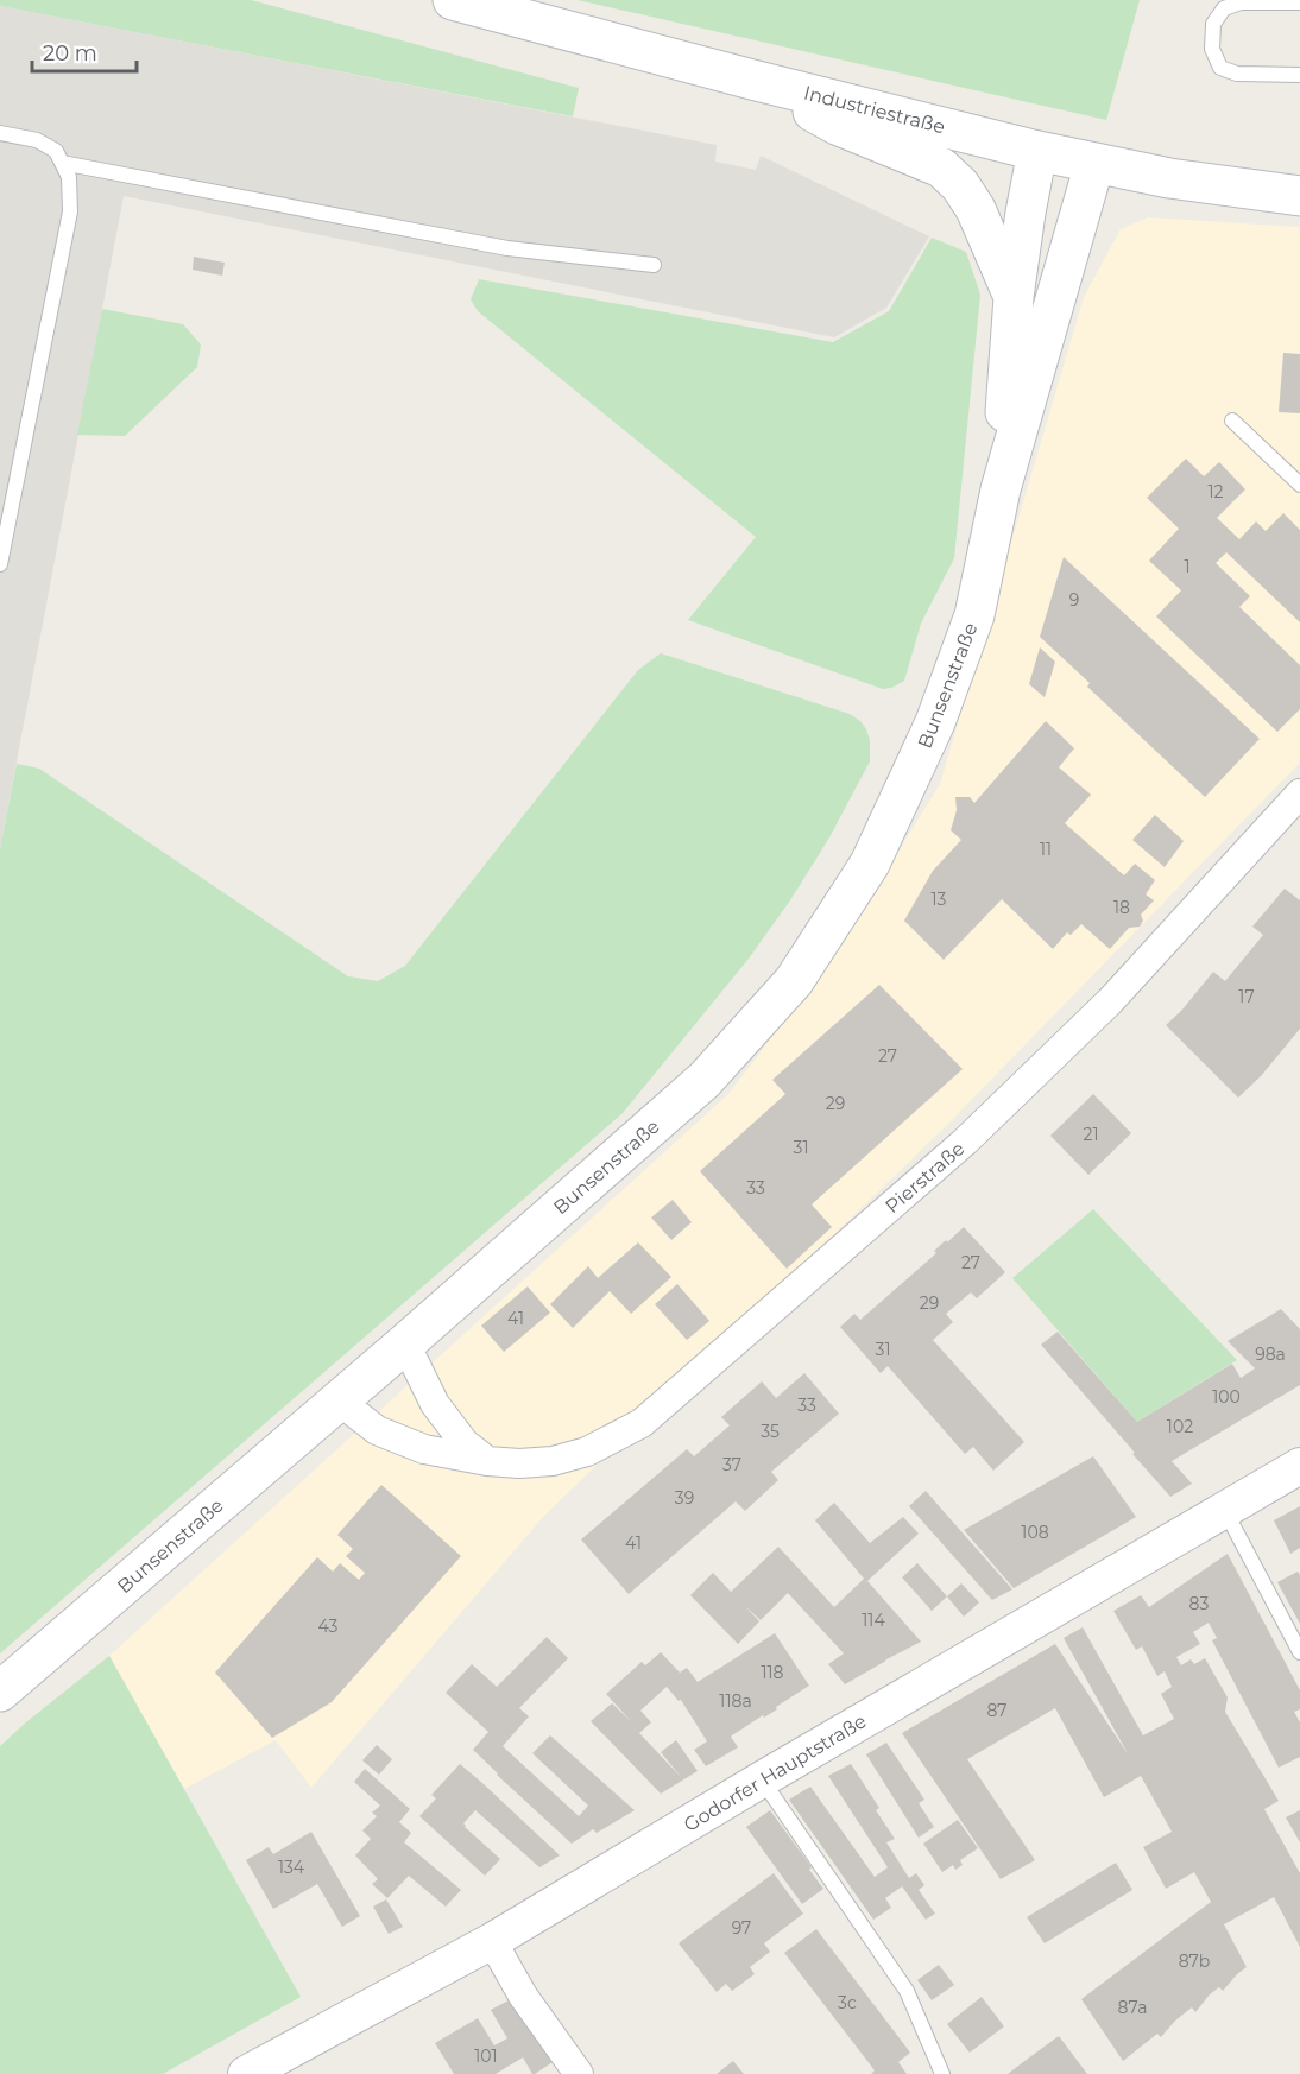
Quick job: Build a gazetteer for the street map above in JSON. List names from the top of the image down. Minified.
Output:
{"streets":{"main road":["Industriestraße","Bunsenstraße"],"street":["Pierstraße","Godorfer Hauptstraße"]},"crossings":[["Industriestraße","Bunsenstraße"],["Bunsenstraße","Pierstraße"]],"house_numbers":["12","1","9","11","13","18","17","27","29","21","31","33","27","29","41","31","98a","100","33","102","35","37","39","108","41","83","114","43","118","118a","87","134","97","87b","3c","87a","101"],"scale_bar":"20 m"}
